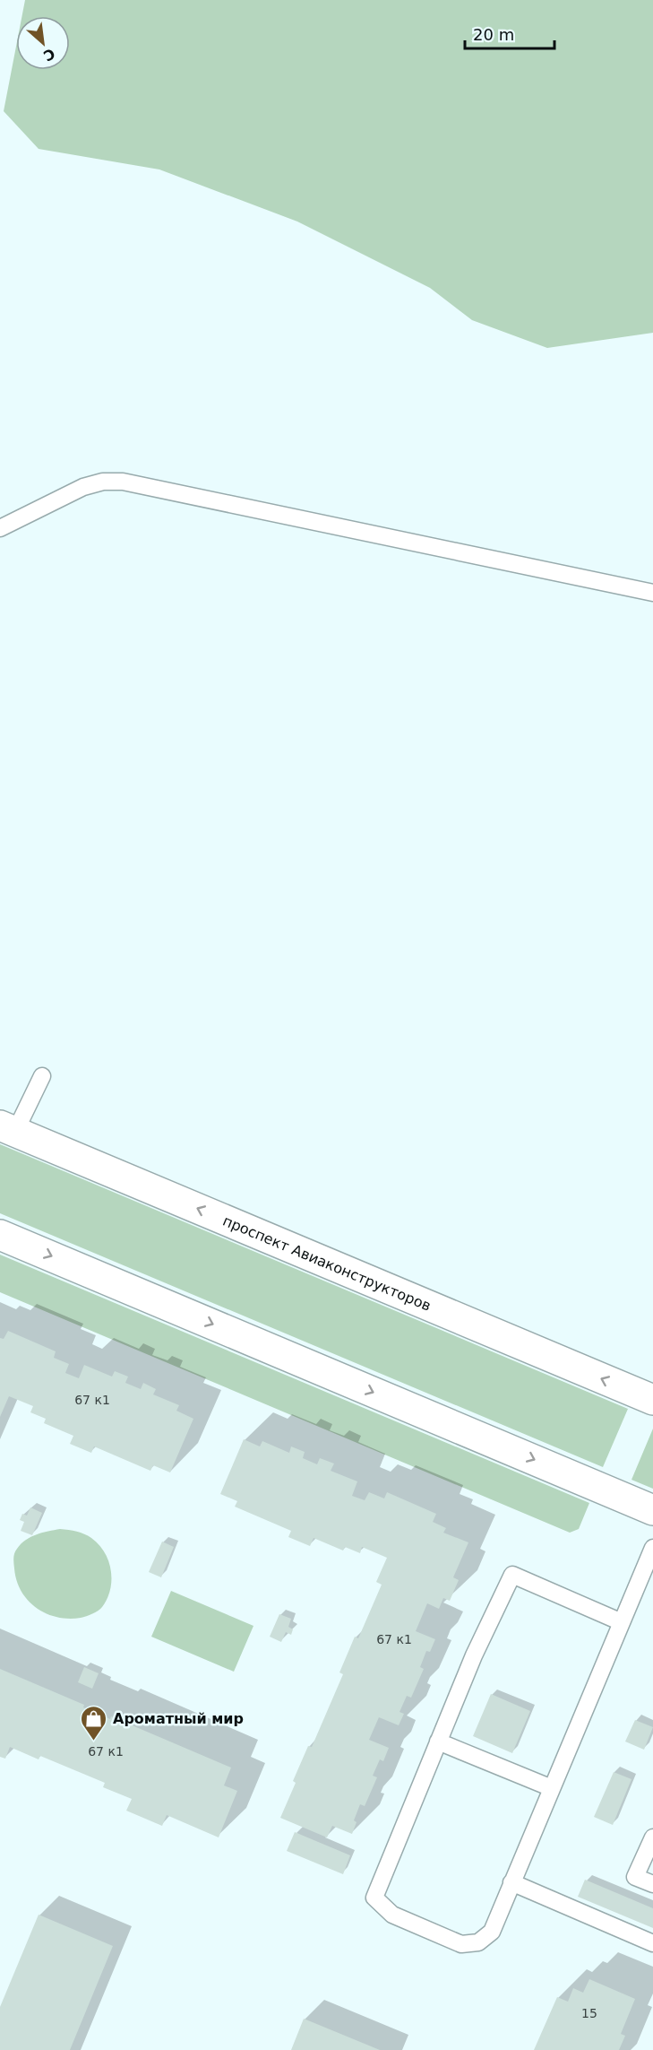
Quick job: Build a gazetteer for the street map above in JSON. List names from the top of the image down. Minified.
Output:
{"streets":{"street":["проспект Авиаконструкторов"]},"places":{"shop":["Ароматный мир"]},"house_numbers":["67 к1","67 к1","67 к1","15"],"scale_bar":"20 m","north":"bottom right"}
